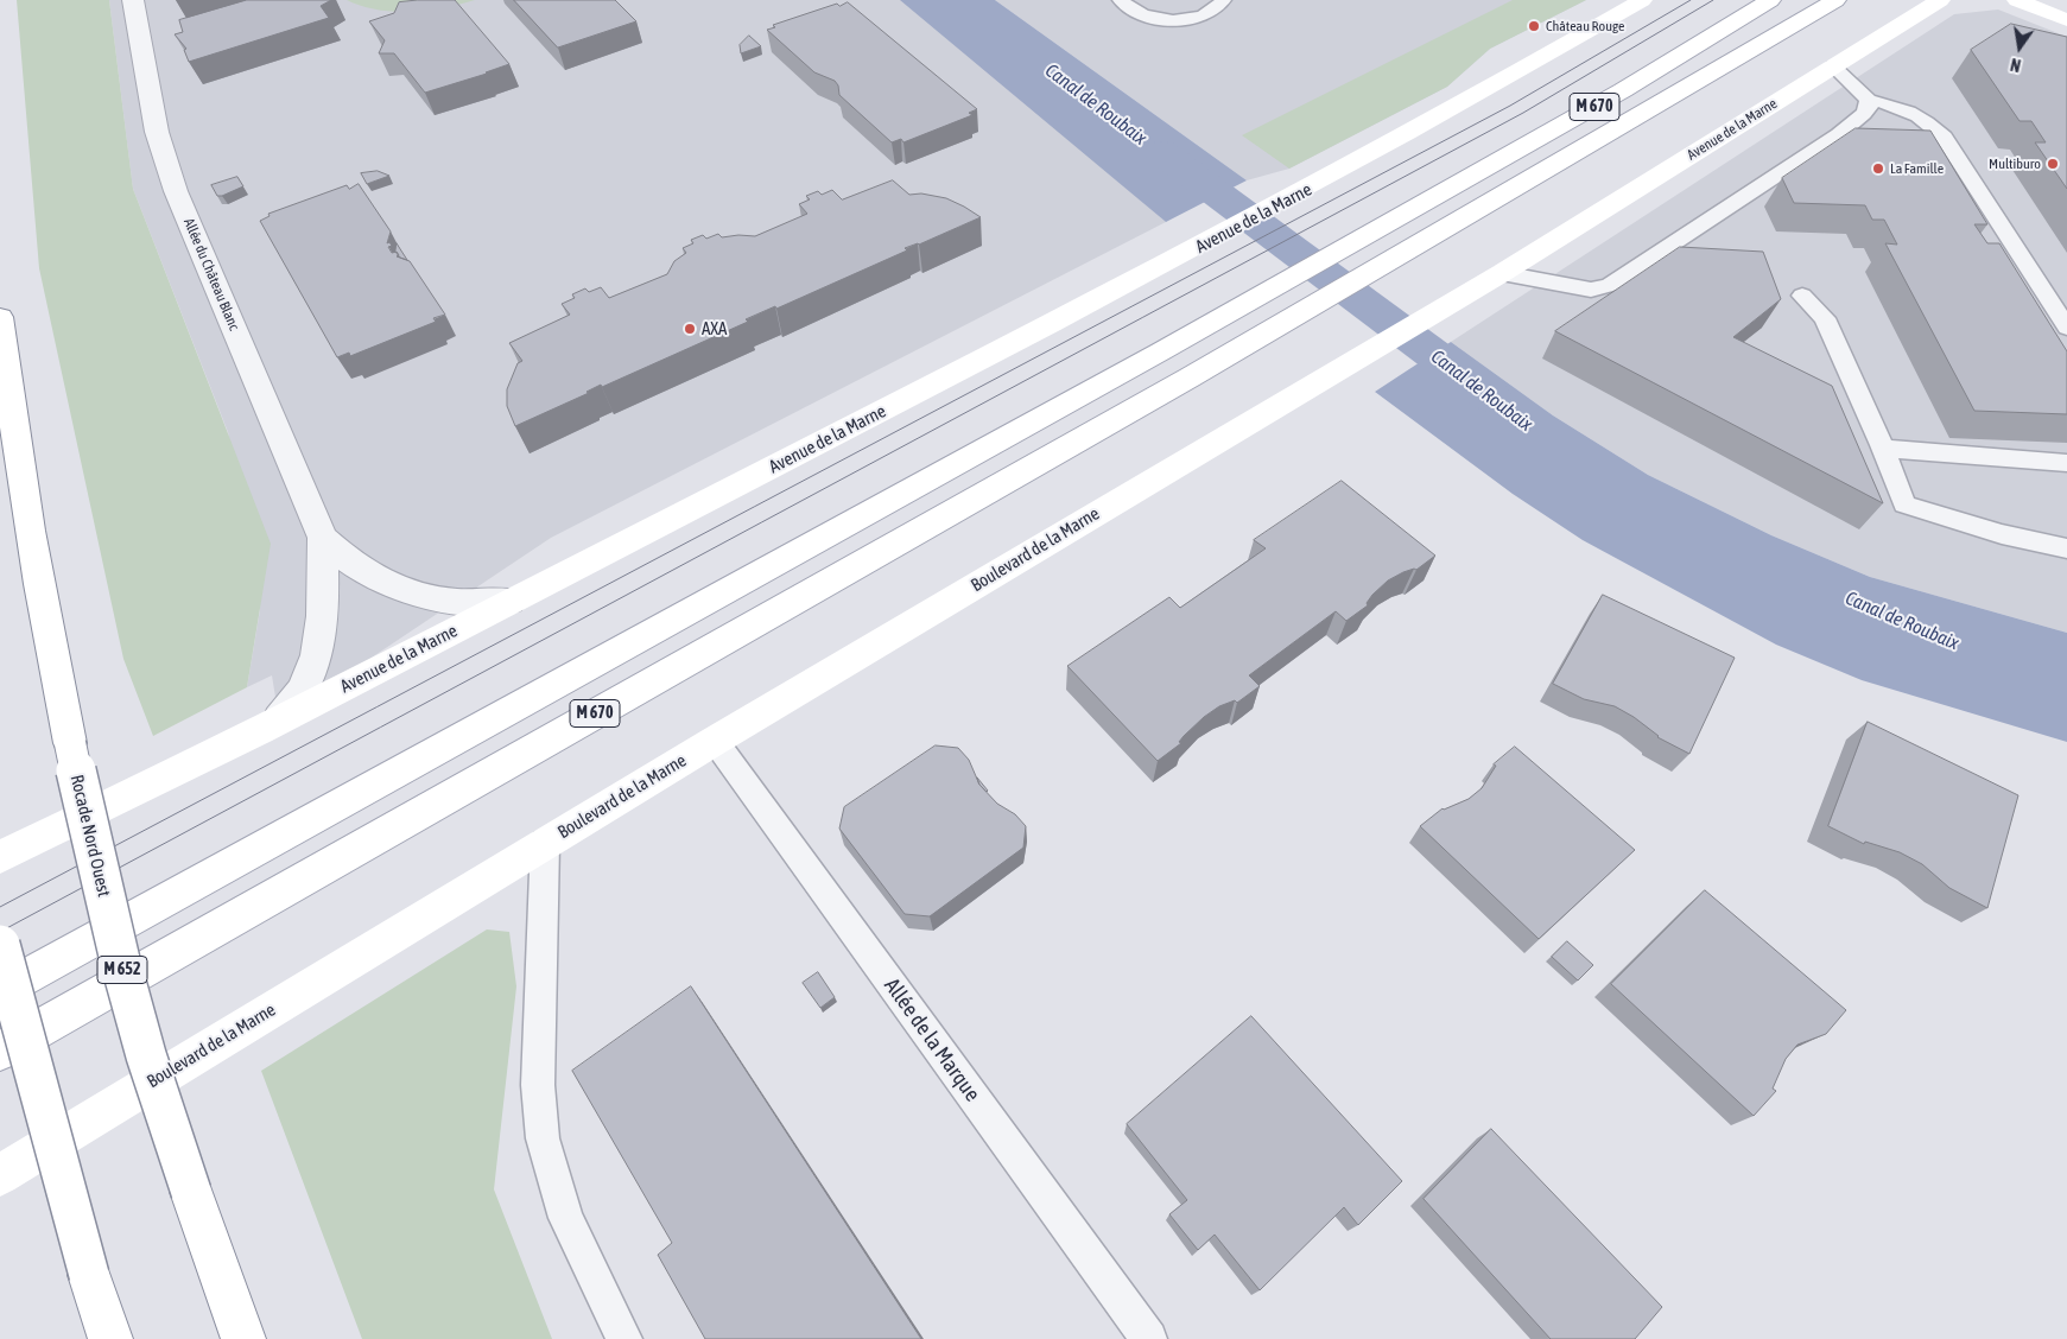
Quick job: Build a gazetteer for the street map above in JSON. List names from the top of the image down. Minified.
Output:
{"streets":{"main road":["M 670","Avenue de la Marne","Boulevard de la Marne","Rocade Nord Ouest","M 652"],"street":["Allée du Château Blanc"],"lane":["Allée de la Marque"]},"crossings":[["Avenue de la Marne","Allée du Château Blanc"],["Avenue de la Marne","Boulevard de la Marne"],["Boulevard de la Marne","Allée de la Marque"]],"water":["Canal de Roubaix"],"places":["Château Rouge","Multiburo","La Famille","AXA"],"north":"bottom"}
